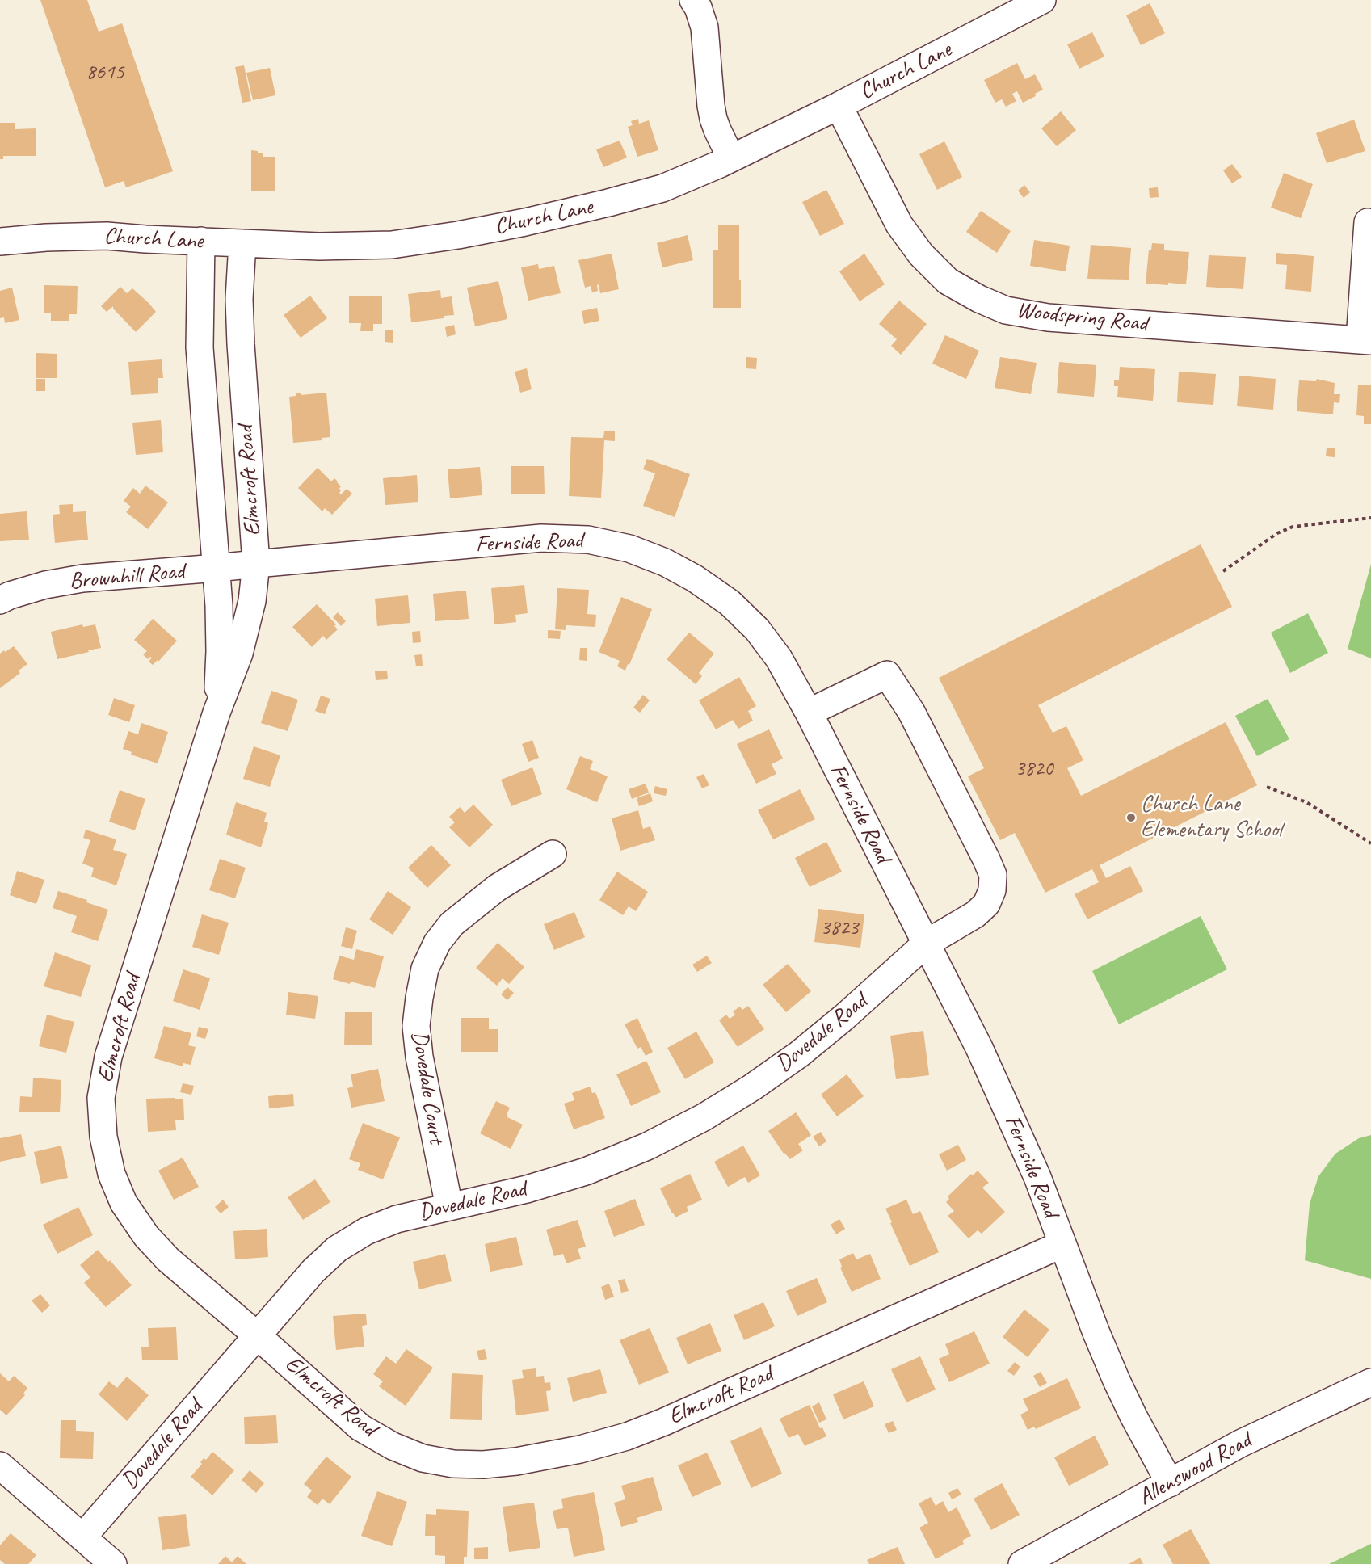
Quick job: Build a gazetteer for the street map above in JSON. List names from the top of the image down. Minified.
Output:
{"streets":{"street":["Church Lane","Woodspring Road","Elmcroft Road","Fernside Road","Brownhill Road","Dovedale Road","Dovedale Court","Allenswood Road"]},"crossings":[["Church Lane","Woodspring Road"],["Church Lane","Elmcroft Road"],["Elmcroft Road","Fernside Road"],["Elmcroft Road","Brownhill Road"],["Elmcroft Road","Dovedale Road"],["Fernside Road","Brownhill Road"],["Fernside Road","Dovedale Road"],["Fernside Road","Allenswood Road"],["Dovedale Road","Dovedale Court"]],"places":["Church Lane Elementary School"],"house_numbers":["8615","3820","3823"]}
